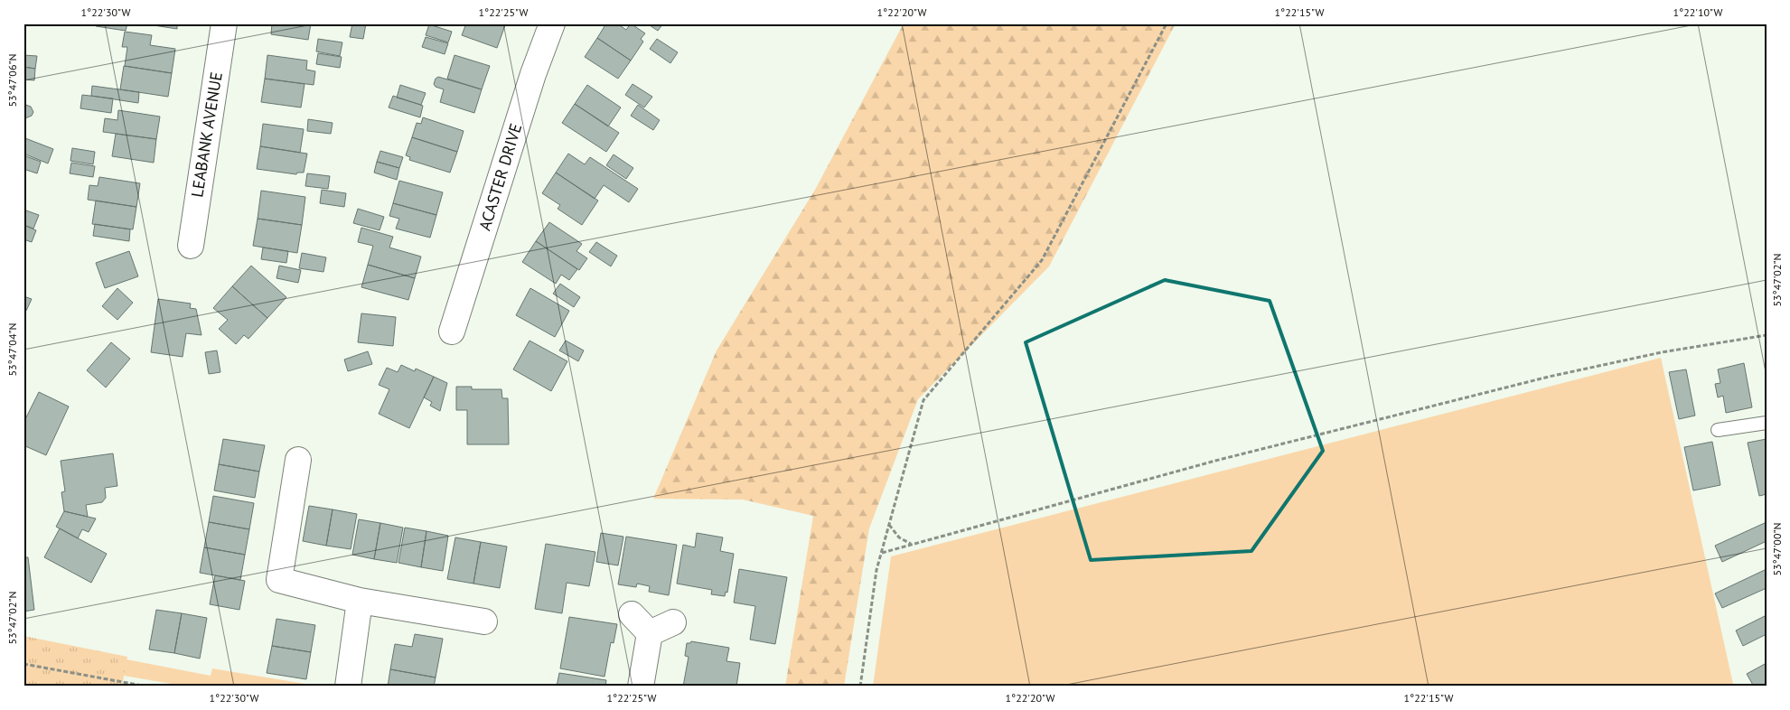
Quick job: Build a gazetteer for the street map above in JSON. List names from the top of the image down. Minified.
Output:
{"streets":{"street":["LEABANK AVENUE","ACASTER DRIVE"]},"coordinates":["1°22'30\"W","1°22'25\"W","1°22'20\"W","1°22'15\"W","1°22'10\"W","53°47'06\"N","53°47'02\"N","53°47'04\"N","53°47'00\"N"]}
